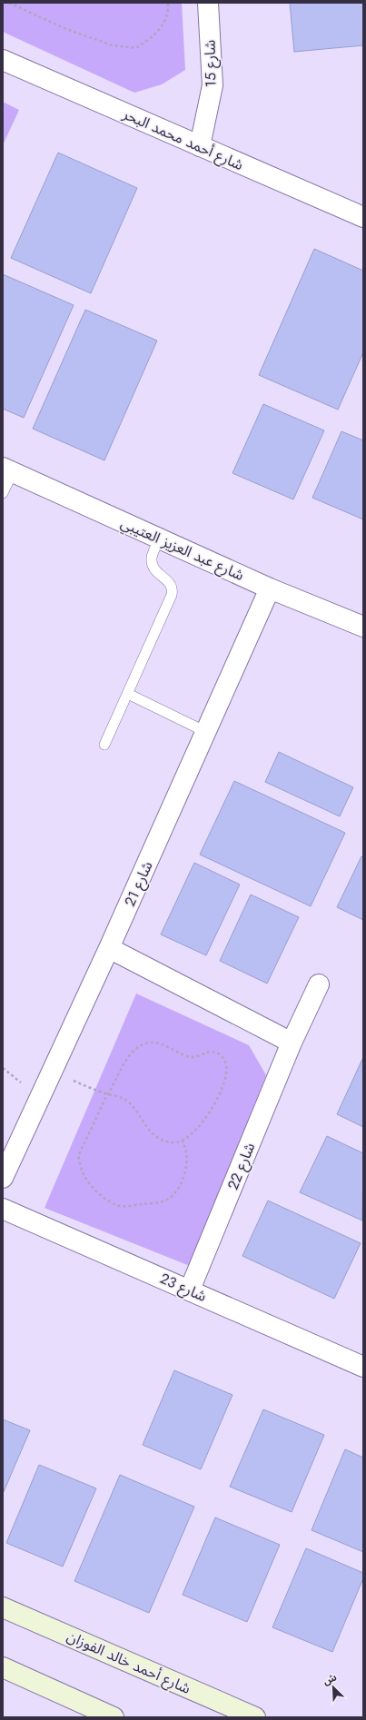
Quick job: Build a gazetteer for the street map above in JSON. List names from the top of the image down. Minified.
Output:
{"streets":{"main road":["شارع أحمد خالد الفوزان"],"street":["شارع 15","شارع أحمد محمد البحر","شارع عبد العزيز العتيبي","شارع 21","شارع 22","شارع 23"]},"crossings":[["شارع 15","شارع أحمد محمد البحر"],["شارع عبد العزيز العتيبي","شارع 21"],["شارع 22","شارع 23"]],"north":"top left"}
